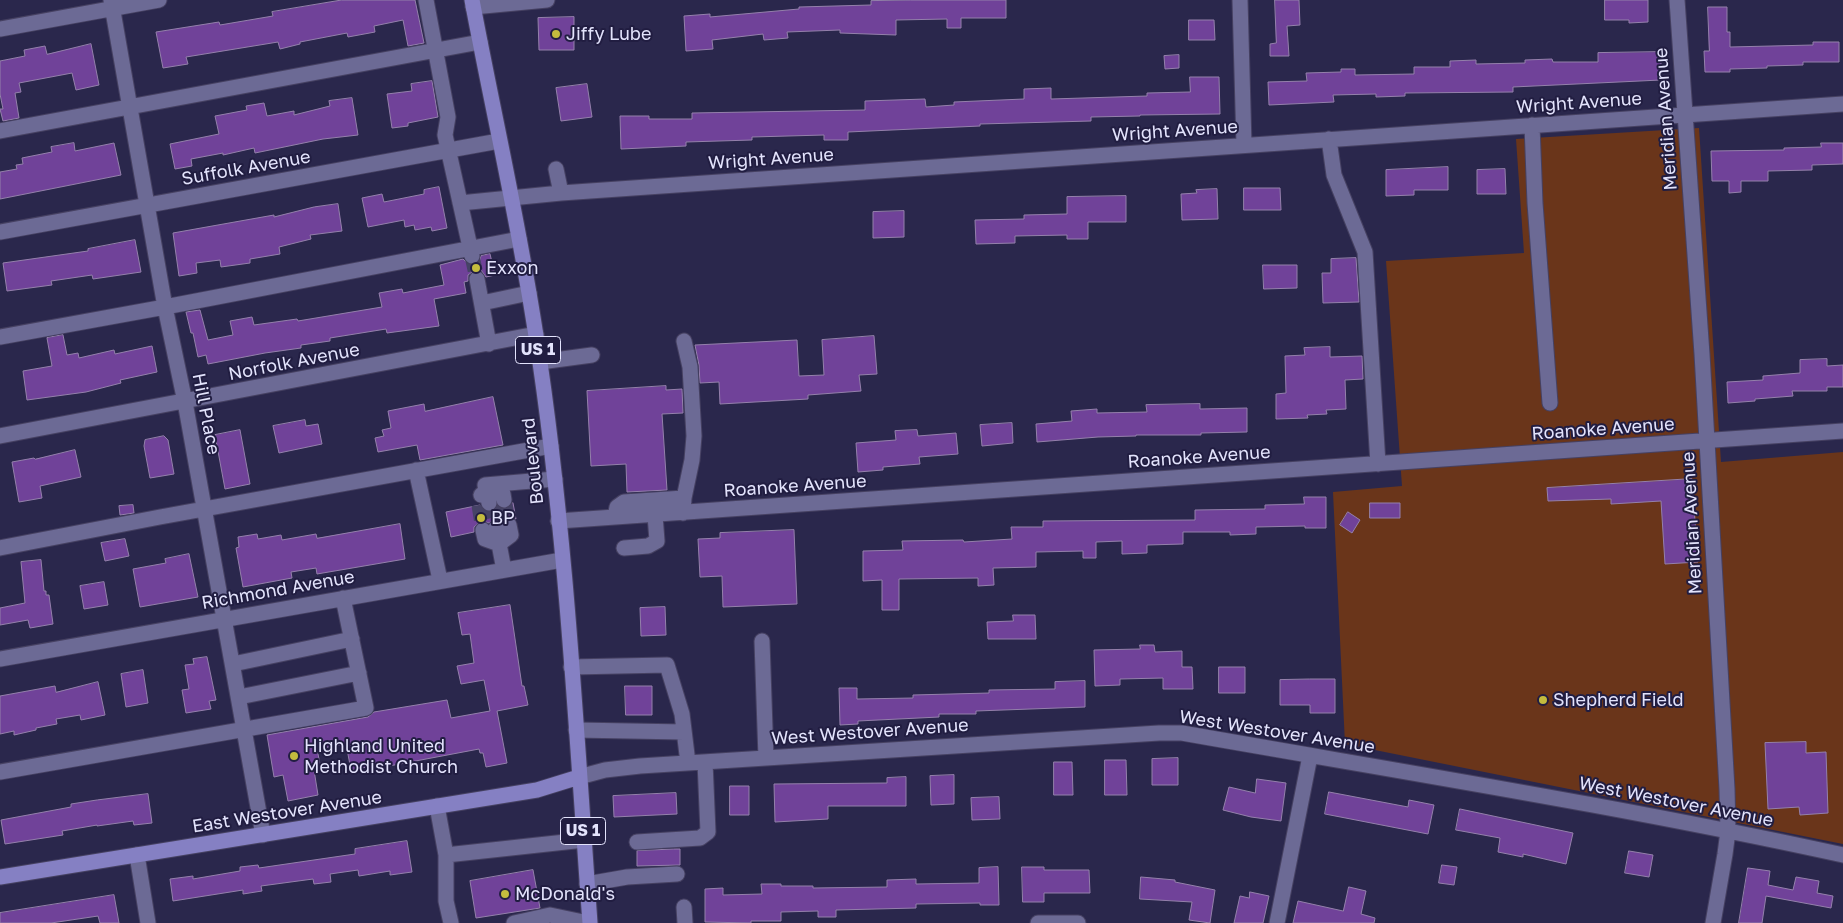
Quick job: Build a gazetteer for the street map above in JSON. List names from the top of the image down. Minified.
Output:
{"streets":{"main road":["US 1","Boulevard","East Westover Avenue"],"street":["Wright Avenue","Meridian Avenue","Suffolk Avenue","Norfolk Avenue","Hill Place","Roanoke Avenue","Richmond Avenue","West Westover Avenue"]},"crossings":[["Wright Avenue","Meridian Avenue"],["Wright Avenue","Boulevard"],["Meridian Avenue","Roanoke Avenue"],["Meridian Avenue","West Westover Avenue"],["Suffolk Avenue","Hill Place"],["Suffolk Avenue","Boulevard"],["Norfolk Avenue","Hill Place"],["Norfolk Avenue","Boulevard"],["Hill Place","Richmond Avenue"],["Hill Place","East Westover Avenue"],["Roanoke Avenue","Boulevard"],["Boulevard","Richmond Avenue"],["Boulevard","West Westover Avenue"],["Boulevard","East Westover Avenue"],["West Westover Avenue","East Westover Avenue"]],"places":["Jiffy Lube","Exxon","BP","Shepherd Field","Highland United Methodist Church","McDonald's"]}
